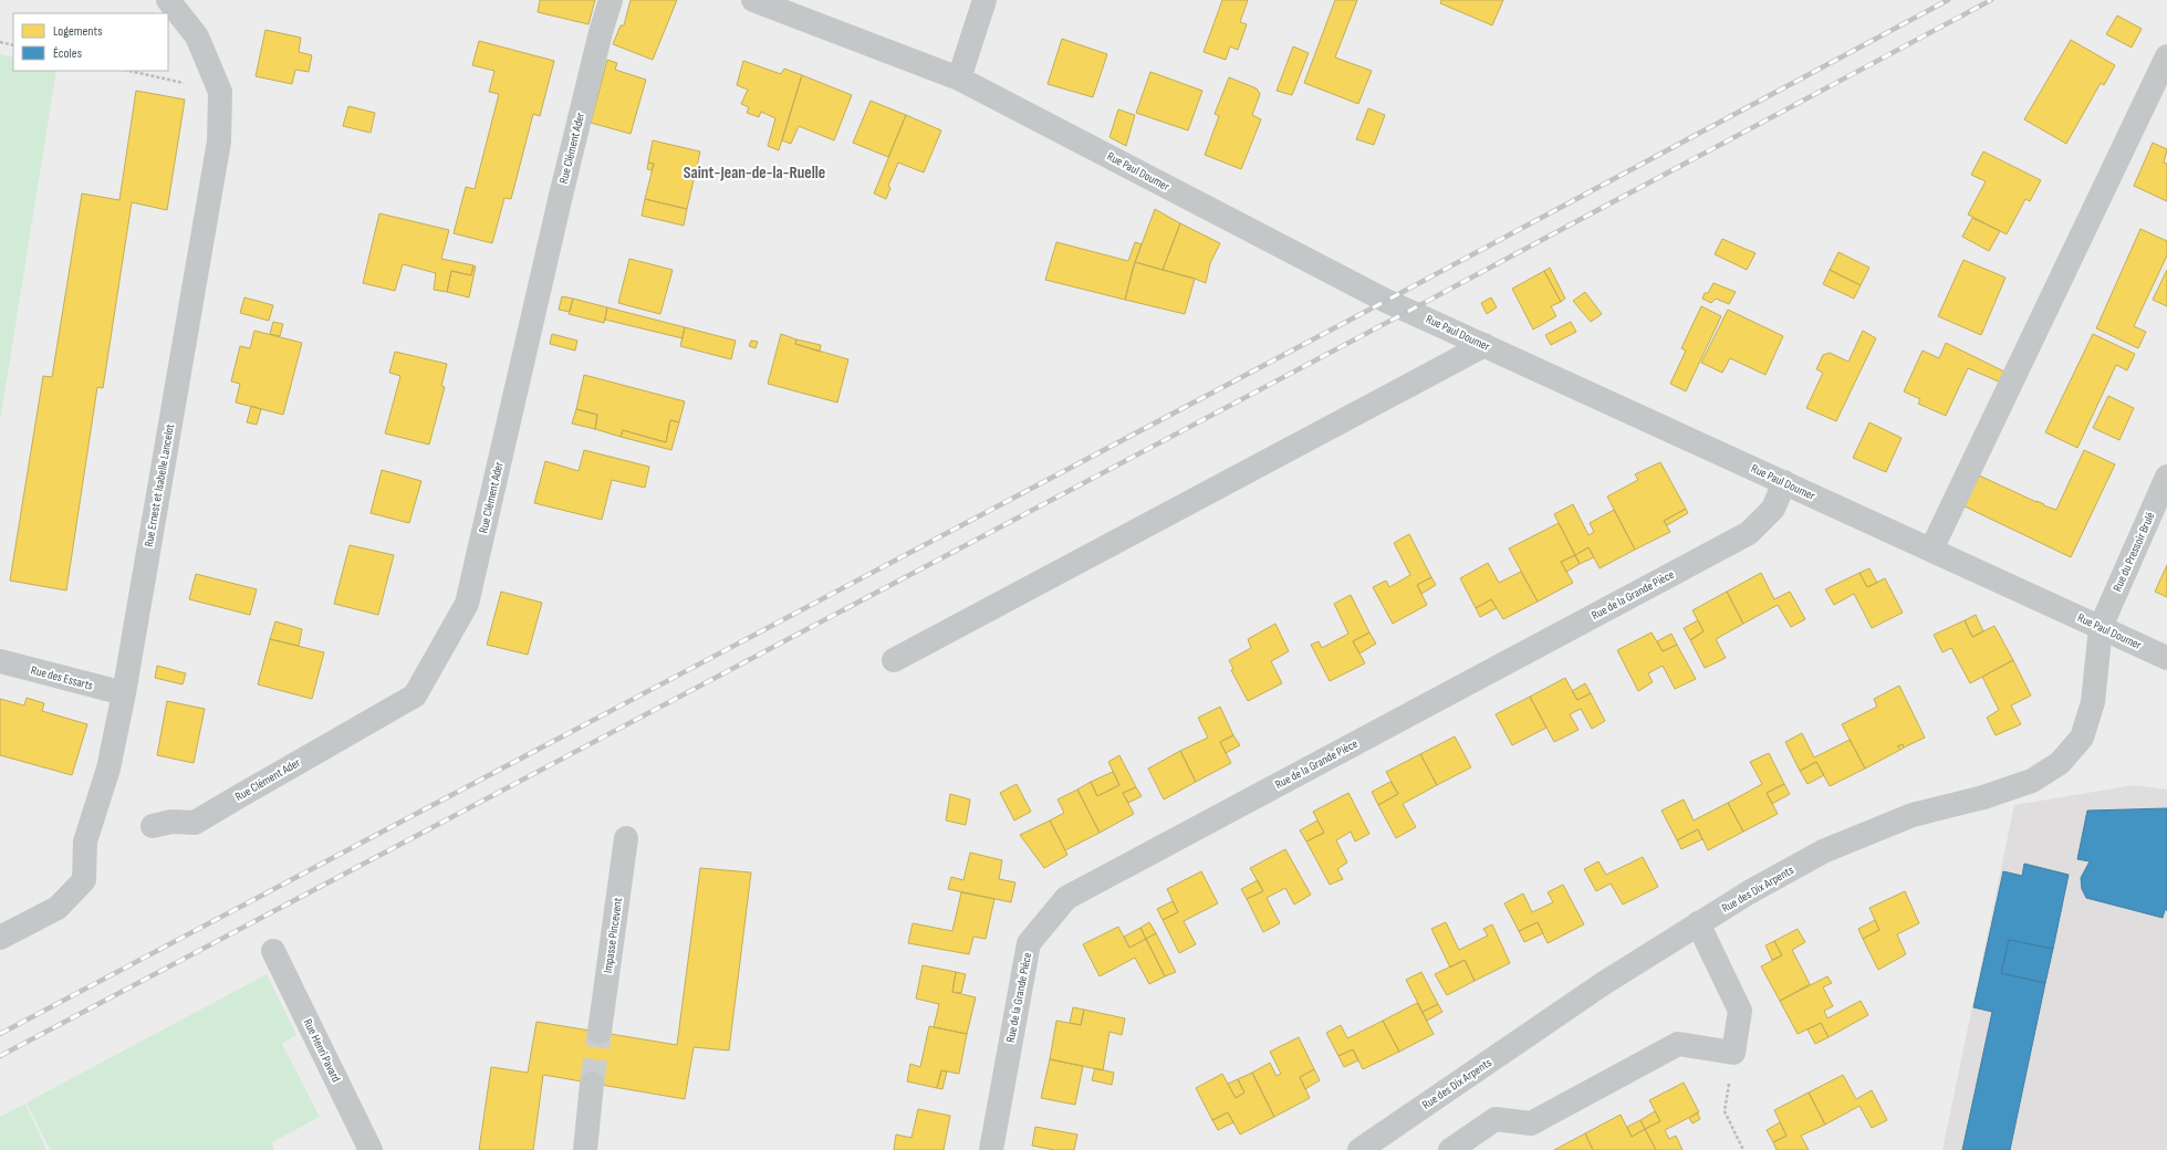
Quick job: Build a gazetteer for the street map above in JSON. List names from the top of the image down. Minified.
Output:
{"streets":{"street":["Rue Clément Ader","Rue Paul Doumer","Rue Ernest et Isabelle Lancelot","Rue du Pressoir Brulé","Rue de la Grande Pièce","Rue des Essarts","Rue des Dix Arpents","Impasse Pincevent","Rue Henri Pavard"]},"crossings":[["Rue Paul Doumer","Rue du Pressoir Brulé"],["Rue Paul Doumer","Rue de la Grande Pièce"],["Rue Paul Doumer","Rue des Dix Arpents"],["Rue Ernest et Isabelle Lancelot","Rue des Essarts"],["Rue du Pressoir Brulé","Rue des Dix Arpents"]],"districts":["Saint-Jean-de-la-Ruelle"],"legend":["Logements","Écoles"]}
